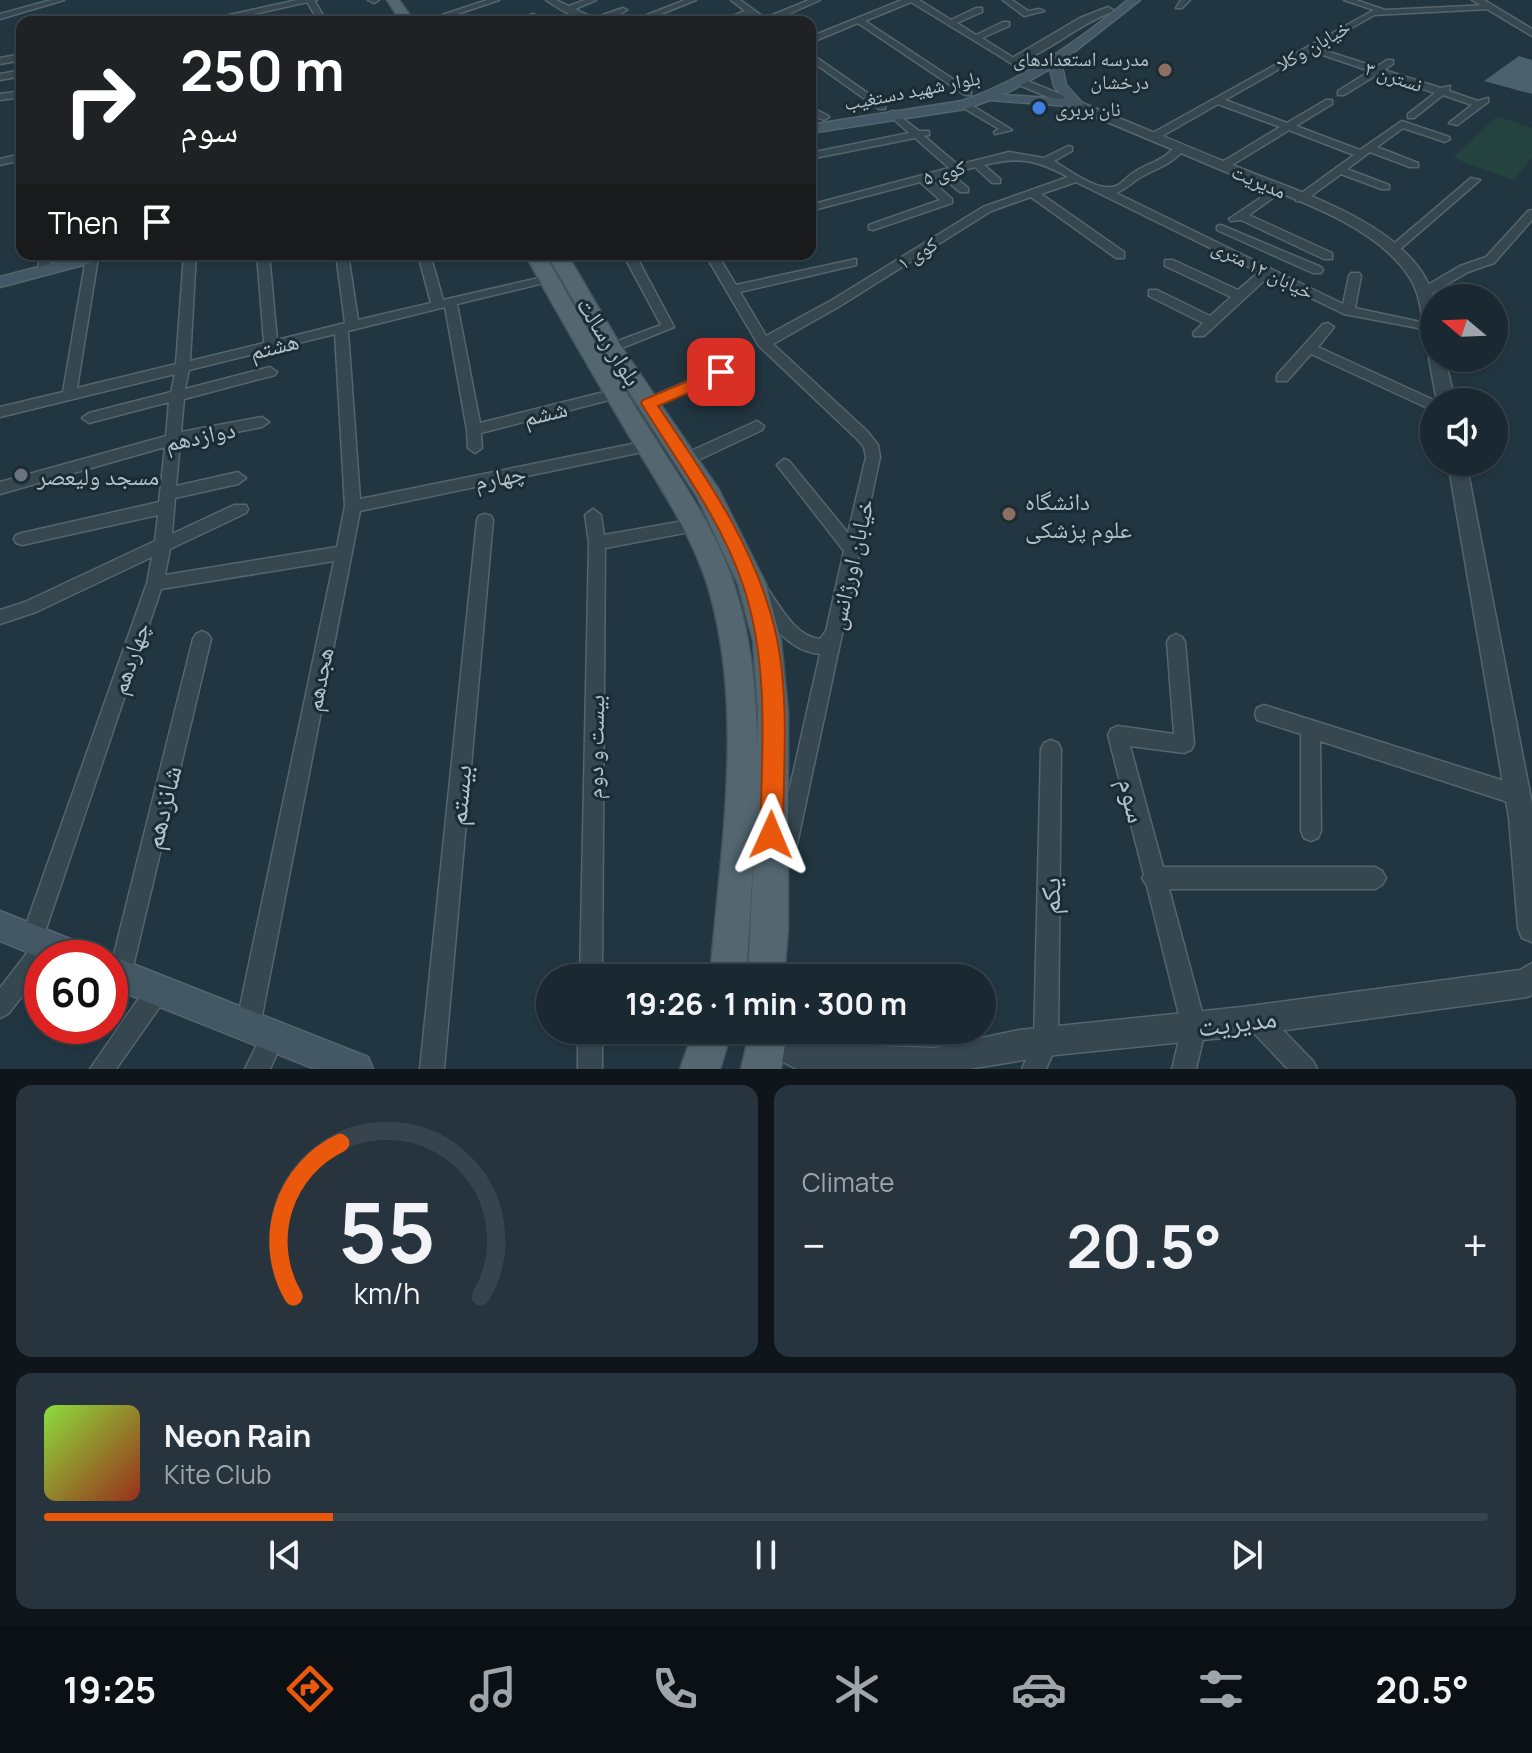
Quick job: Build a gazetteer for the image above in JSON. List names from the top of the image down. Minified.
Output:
{"streets":{"main road":["بلوار شهید دستغیب","بلوار رسالت"],"street":["خیابان وکلا","نسترن ۳","کوی ۵","مدیریت","کوی ۱","خیابان ۱۲ متری","هشتم","ششم","دوازدهم","چهارم","خیابان اورژانس","چهاردهم","هجدهم","بیست و دوم","بیستم","سوم","شانزدهم","یکم"]},"crossings":[["خیابان وکلا","نسترن ۳"],["خیابان وکلا","مدیریت"],["بلوار شهید دستغیب","مدیریت"],["کوی ۵","کوی ۱"],["کوی ۵","خیابان ۱۲ متری"],["مدیریت","سوم"],["مدیریت","یکم"],["کوی ۱","خیابان ۱۲ متری"],["کوی ۱","خیابان اورژانس"],["بلوار رسالت","هشتم"],["بلوار رسالت","ششم"],["بلوار رسالت","چهارم"],["بلوار رسالت","خیابان اورژانس"],["هشتم","چهاردهم"],["هشتم","هجدهم"],["دوازدهم","چهاردهم"],["چهارم","هجدهم"]],"places":["مدرسه استعدادهای درخشان","نان بربری","مسجد ولیعصر","دانشگاه علوم پزشکی"],"north":"left","page":{"turn":["250 m","سوم"],"then":"Then","limit":"60","trip":"19:26 · 1 min · 300 m","tile":"Climate","heat":["−","20.5°","+"],"song":["Neon Rain","Kite Club"],"tabs":["19:25","20.5°"],"gauge":["55","km/h"]}}
